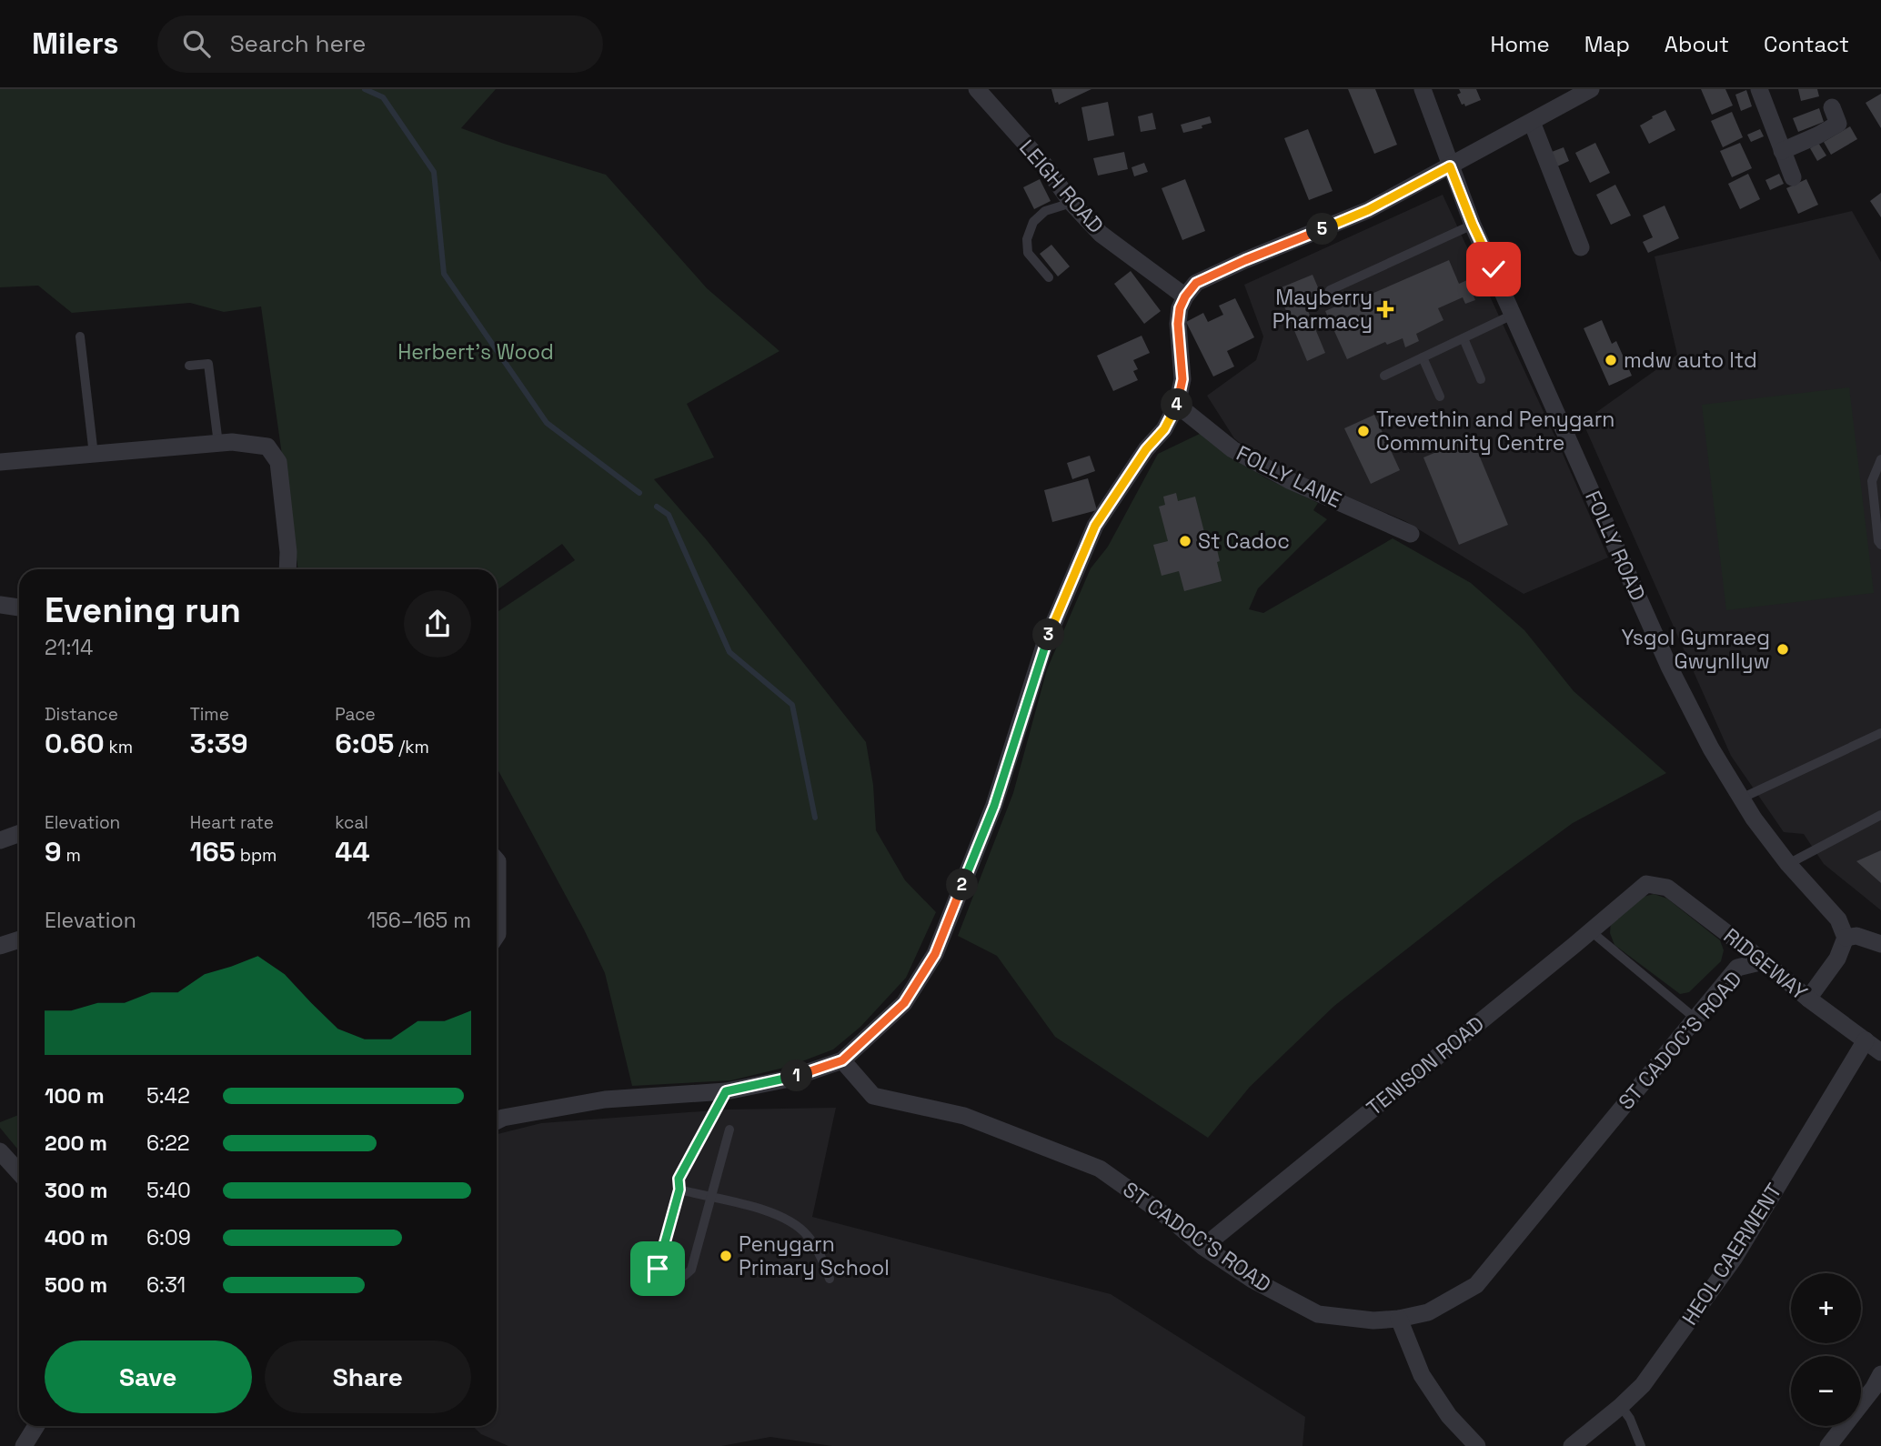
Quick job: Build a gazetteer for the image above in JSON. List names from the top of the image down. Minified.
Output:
{"streets":{"street":["LEIGH ROAD","FOLLY LANE","FOLLY ROAD","RIDGEWAY","ST CADOC'S ROAD","TENISON ROAD","HEOL CAERWENT"]},"crossings":[["RIDGEWAY","ST CADOC'S ROAD"],["RIDGEWAY","TENISON ROAD"],["RIDGEWAY","HEOL CAERWENT"],["ST CADOC'S ROAD","TENISON ROAD"]],"parks":["Herbert's Wood"],"places":{"health":["Mayberry Pharmacy"],"other":["mdw auto ltd","Trevethin and Penygarn Community Centre","St Cadoc","Ysgol Gymraeg Gwynllyw","Penygarn Primary School"]},"page":{"header":"Milers","search":"Search here","nav":["Home","Map","About","Contact"],"pins":["5","4","3","2","1"],"heading":["Evening run","21:14"],"stats":[["Distance","0.60 km"],["Time","3:39"],["Pace","6:05 /km"],["Elevation","9 m"],["Heart rate","165 bpm"],["kcal","44"]],"chart":["Elevation","156–165 m"],"list":[{"name":"100 m","note":"5:42"},{"name":"200 m","note":"6:22"},{"name":"300 m","note":"5:40"},{"name":"400 m","note":"6:09"},{"name":"500 m","note":"6:31"}],"map_buttons":["+","−"],"buttons":["Save","Share"]}}
